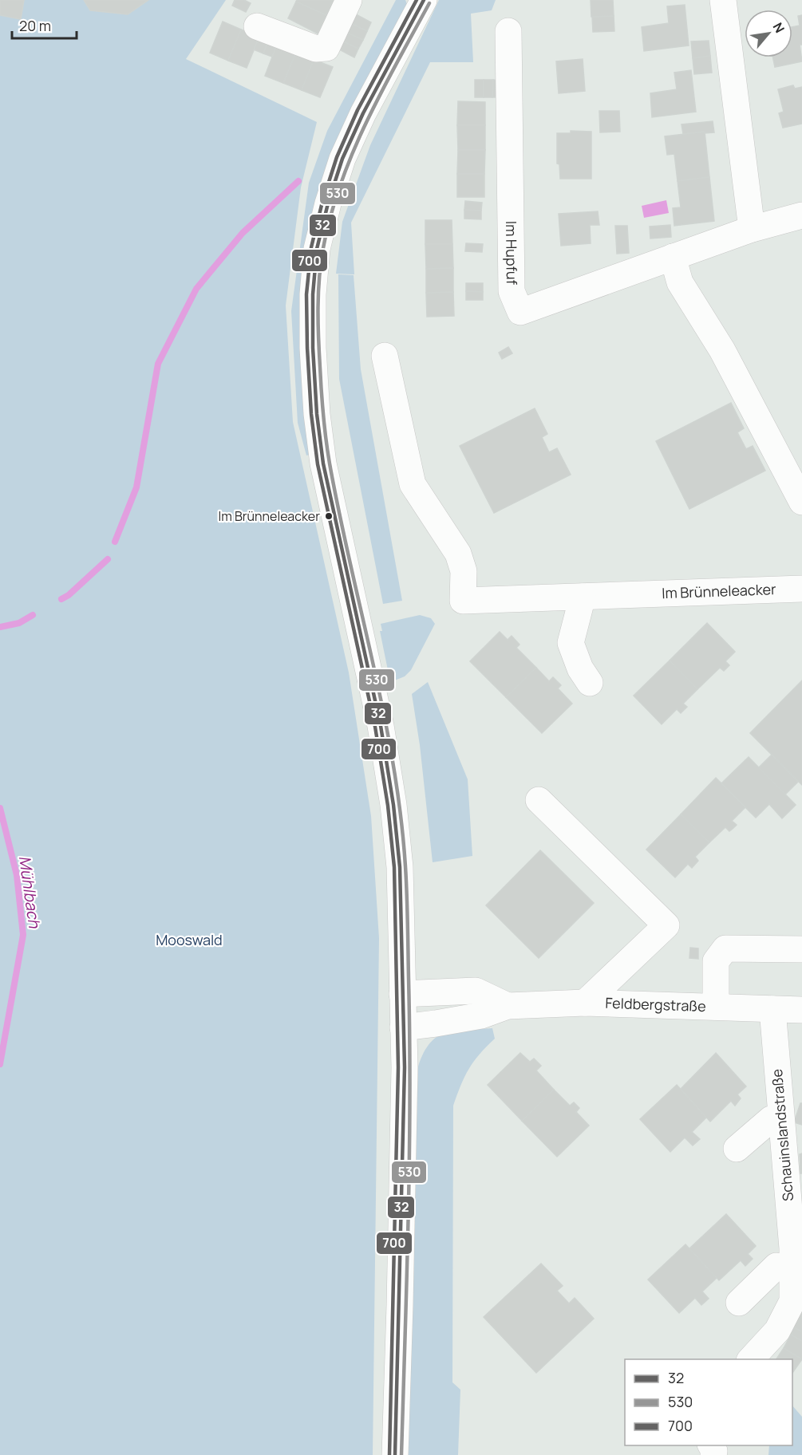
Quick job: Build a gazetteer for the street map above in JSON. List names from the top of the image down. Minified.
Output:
{"streets":{"street":["Im Hupfuf","Im Brünneleacker","Feldbergstraße","Schauinslandstraße"]},"crossings":[["Feldbergstraße","Schauinslandstraße"]],"water":["Mühlbach"],"parks":["Mooswald"],"places":["Im Brünneleacker"],"lines":["transit line 32","transit line 700","transit line 530"],"legend":["32","530","700"],"scale_bar":"20 m","north":"top right"}
